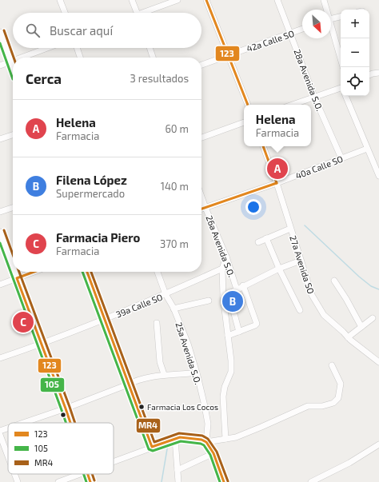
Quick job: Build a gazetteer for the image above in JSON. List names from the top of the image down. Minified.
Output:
{"streets":{"street":["42a Calle SO","28a Avenida S.O.","40a Calle SO","26a Avenida S.O.","27a Avenida SO","39a Calle SO","25a Avenida S.O."]},"crossings":[["42a Calle SO","28a Avenida S.O."],["28a Avenida S.O.","40a Calle SO"],["40a Calle SO","26a Avenida S.O."],["40a Calle SO","27a Avenida SO"],["26a Avenida S.O.","27a Avenida SO"],["39a Calle SO","25a Avenida S.O."]],"places":["Farmacia Los Cocos"],"lines":["transit line 123","transit line MR4","transit line 105"],"legend":["123","105","MR4"],"north":"bottom right","page":{"map_buttons":["+","−"],"search":"Buscar aquí","heading":["Cerca","3 resultados"],"list":[{"mark":"A","name":"Helena","note":"Farmacia","value":"60 m"},{"mark":"B","name":"Filena López","note":"Supermercado","value":"140 m"},{"mark":"C","name":"Farmacia Piero","note":"Farmacia","value":"370 m"}],"popup":["Helena","Farmacia"],"pins":["A","B","C"]}}
